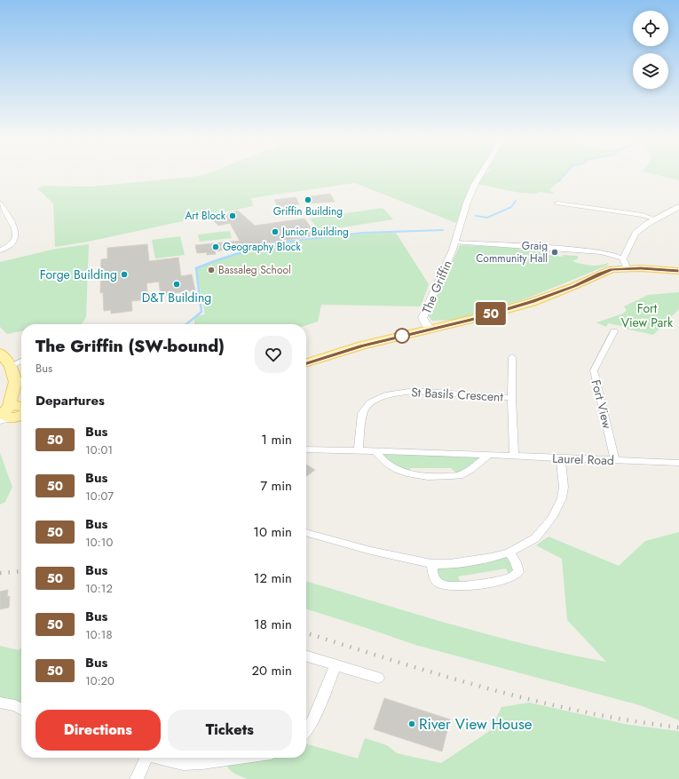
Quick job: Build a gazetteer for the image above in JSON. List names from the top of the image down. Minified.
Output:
{"streets":{"street":["The Griffin","St Basils Crescent","Fort View","Laurel Road"]},"crossings":[["St Basils Crescent","Laurel Road"],["Fort View","Laurel Road"]],"parks":["Fort View Park"],"places":["Griffin Building","Art Block","Junior Building","Geography Block","Graig Community Hall","Bassaleg School","Forge Building","D&T Building","River View House"],"lines":["bus line 50"],"page":{"on_map":"50","heading":[["The Griffin (SW-bound)","Bus"],"Departures"],"list":[{"mark":"50","name":"Bus","note":"10:01","value":"1 min"},{"mark":"50","name":"Bus","note":"10:07","value":"7 min"},{"mark":"50","name":"Bus","note":"10:10","value":"10 min"},{"mark":"50","name":"Bus","note":"10:12","value":"12 min"},{"mark":"50","name":"Bus","note":"10:18","value":"18 min"},{"mark":"50","name":"Bus","note":"10:20","value":"20 min"}],"buttons":["Directions","Tickets"]}}
